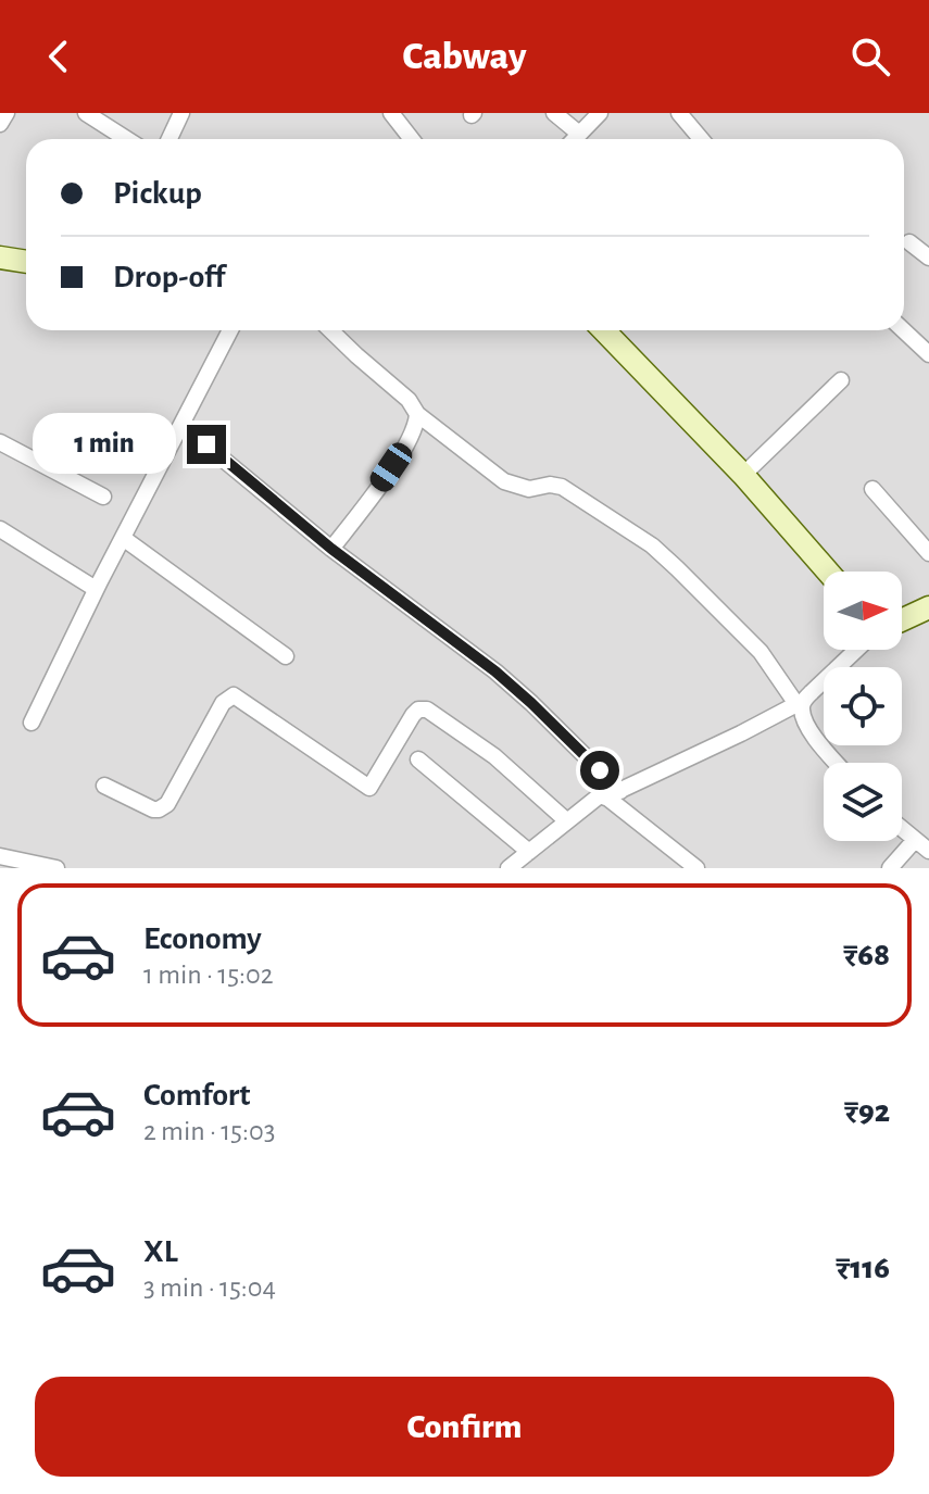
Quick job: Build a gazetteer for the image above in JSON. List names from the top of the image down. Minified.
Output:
{"north":"right","page":{"header":"Cabway","banner":["Pickup","Drop-off"],"bubble":"1 min","list":[{"name":"Economy","note":"1 min · 15:02","value":"₹68"},{"name":"Comfort","note":"2 min · 15:03","value":"₹92"},{"name":"XL","note":"3 min · 15:04","value":"₹116"}],"buttons":"Confirm"}}
